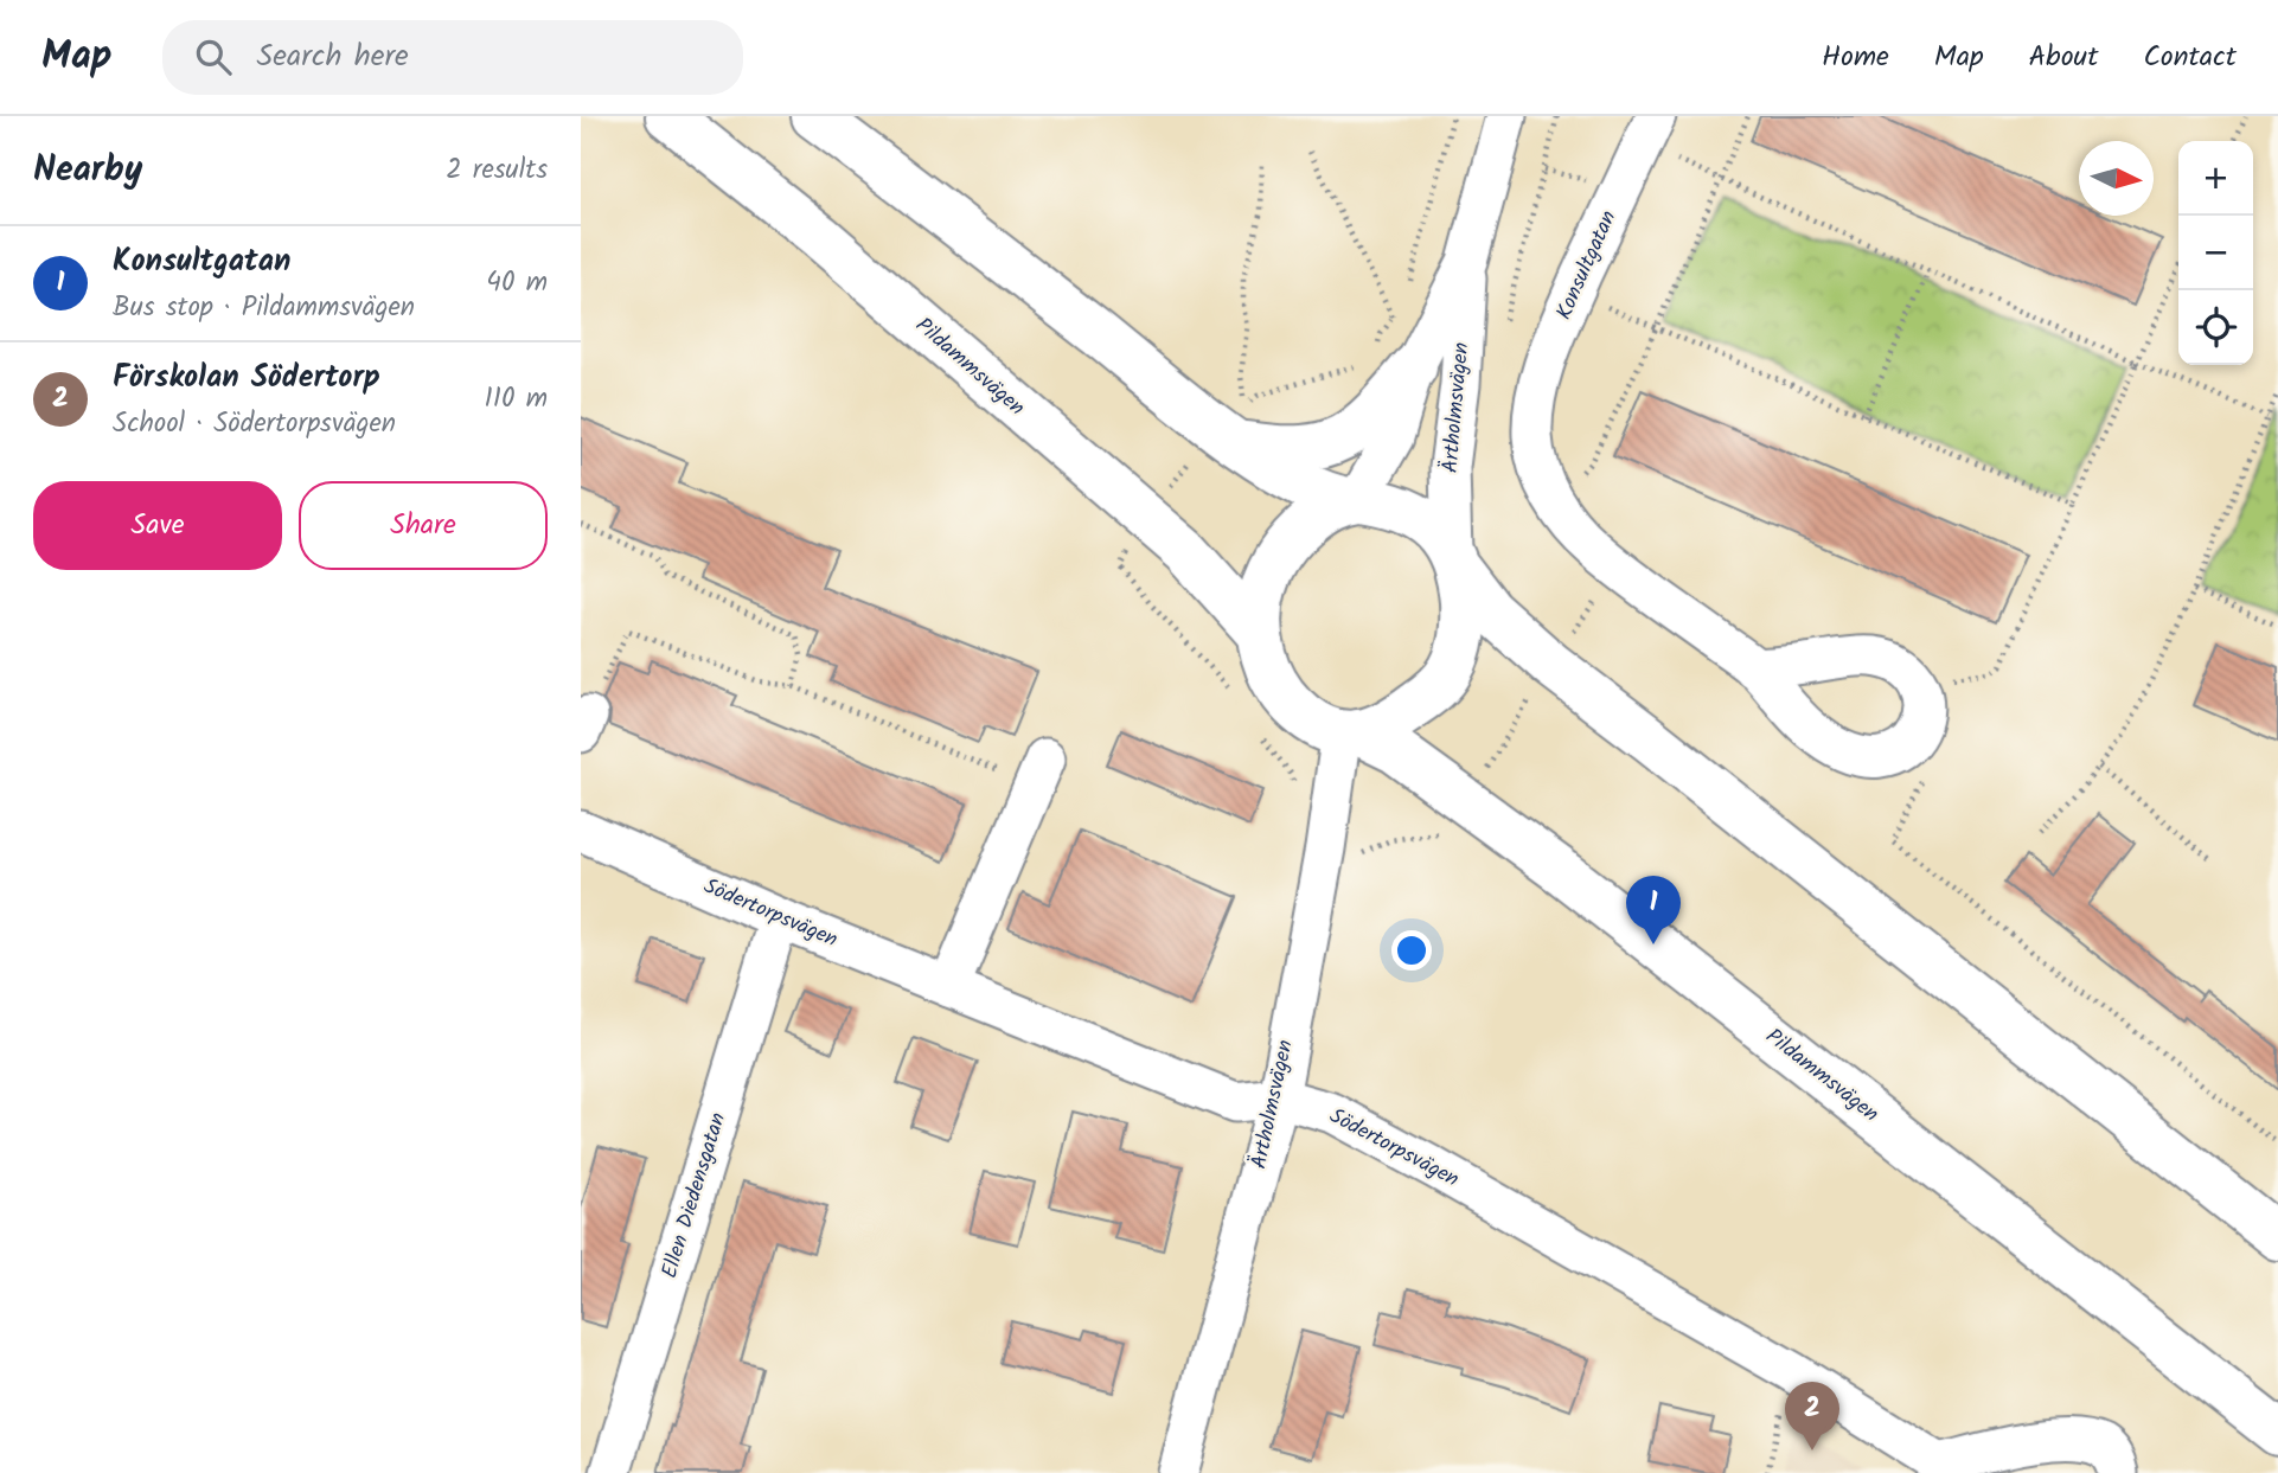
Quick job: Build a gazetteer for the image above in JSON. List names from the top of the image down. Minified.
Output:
{"streets":{"main road":["Pildammsvägen","Ärtholmsvägen"],"street":["Konsultgatan","Södertorpsvägen","Ellen Diedensgatan"]},"crossings":[["Pildammsvägen","Ärtholmsvägen"],["Ärtholmsvägen","Södertorpsvägen"],["Södertorpsvägen","Ellen Diedensgatan"]],"north":"right","page":{"header":"Map","search":"Search here","nav":["Home","Map","About","Contact"],"heading":["Nearby","2 results"],"map_buttons":["+","−"],"list":[{"mark":"1","name":"Konsultgatan","note":"Bus stop · Pildammsvägen","value":"40 m"},{"mark":"2","name":"Förskolan Södertorp","note":"School · Södertorpsvägen","value":"110 m"}],"buttons":["Save","Share"],"pins":["1","2"]}}
